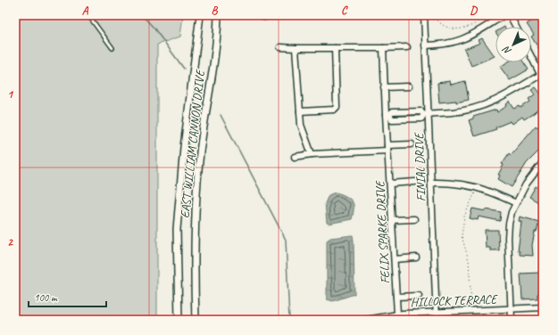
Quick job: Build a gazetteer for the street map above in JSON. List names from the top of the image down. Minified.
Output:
{"streets":{"street":["EAST WILLIAM CANNON DRIVE","FINIAL DRIVE","FELIX SPARKE DRIVE","HILLOCK TERRACE"]},"crossings":[["FINIAL DRIVE","HILLOCK TERRACE"],["FELIX SPARKE DRIVE","HILLOCK TERRACE"]],"scale_bar":"100 m","north":"bottom left","grid":{"columns":["A","B","C","D"],"rows":["1","2"]}}
